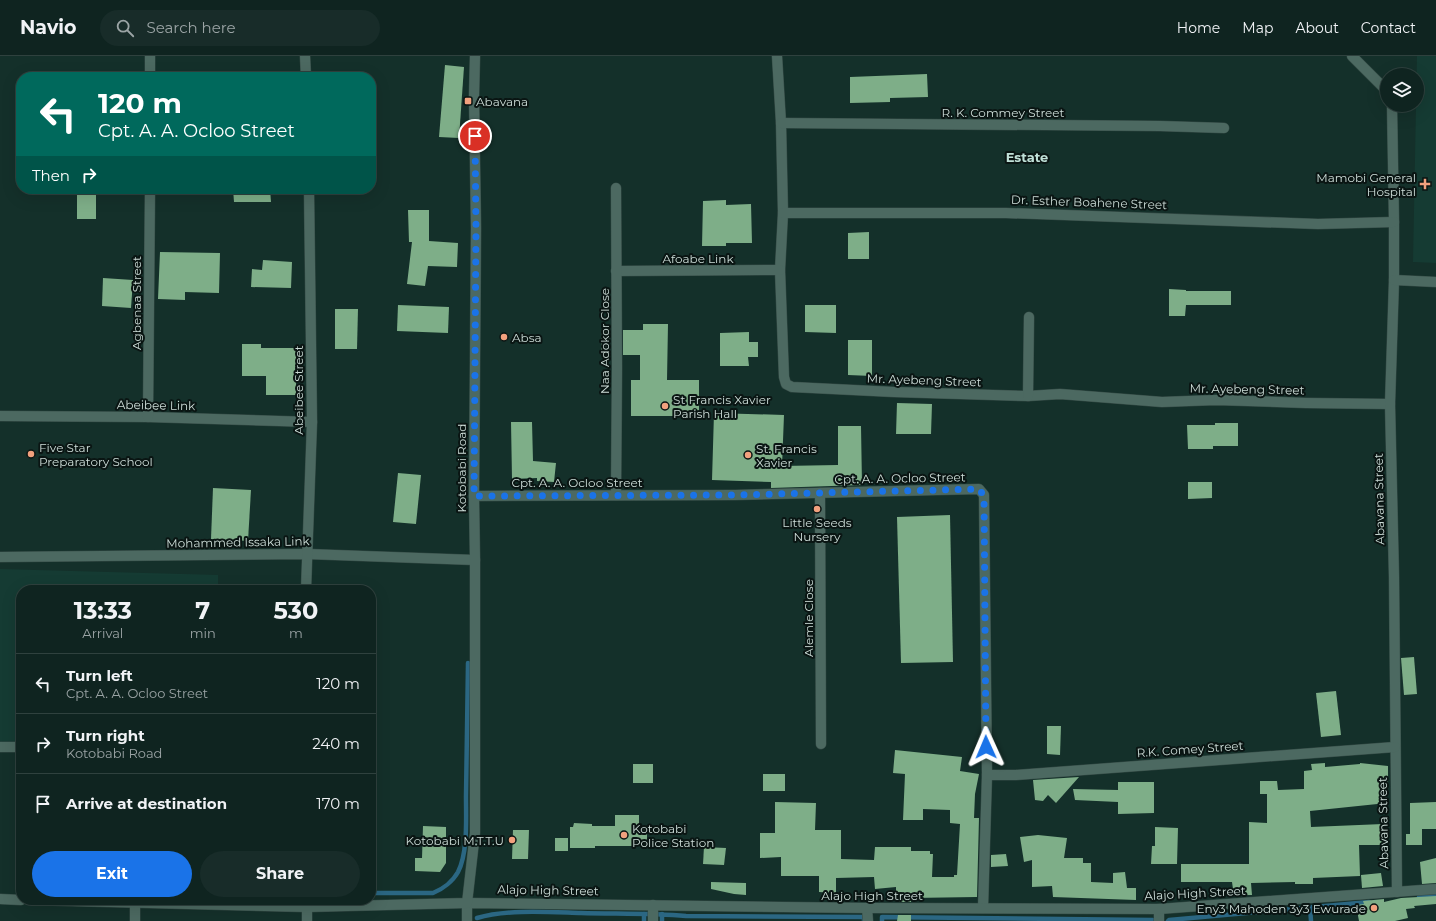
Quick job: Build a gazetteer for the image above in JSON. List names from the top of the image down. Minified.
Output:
{"streets":{"street":["R. K. Commey Street","Dr. Esther Boahene Street","Afoabe Link","Agbenaa Street","Naa Adokor Close","Mr. Ayebeng Street","Abeibee Street","Abeibee Link","Kotobabi Road","Cpt. A. A. Ocloo Street","Abavana Street","Mohammed Issaka Link","Alemle Close","R.K. Comey Street","Alajo High Street"]},"crossings":[["R. K. Commey Street","Mr. Ayebeng Street"],["Dr. Esther Boahene Street","Mr. Ayebeng Street"],["Dr. Esther Boahene Street","Abavana Street"],["Afoabe Link","Naa Adokor Close"],["Afoabe Link","Mr. Ayebeng Street"],["Agbenaa Street","Abeibee Link"],["Naa Adokor Close","Cpt. A. A. Ocloo Street"],["Mr. Ayebeng Street","Abavana Street"],["Abeibee Street","Abeibee Link"],["Abeibee Street","Mohammed Issaka Link"],["Kotobabi Road","Cpt. A. A. Ocloo Street"],["Kotobabi Road","Mohammed Issaka Link"],["Kotobabi Road","Alajo High Street"],["Cpt. A. A. Ocloo Street","Alemle Close"],["Cpt. A. A. Ocloo Street","R.K. Comey Street"],["Cpt. A. A. Ocloo Street","Alajo High Street"],["Abavana Street","R.K. Comey Street"],["Abavana Street","Alajo High Street"]],"districts":["Estate"],"places":{"transit":["Abavana"],"health":["Mamobi General Hospital"],"other":["Absa","St Francis Xavier Parish Hall","Five Star Preparatory School","St. Francis Xavier","Little Seeds Nursery","Kotobabi Police Station","Kotobabi M.T.T.U","Eny3 Mahoden 3y3 Ewurade"]},"page":{"header":"Navio","search":"Search here","nav":["Home","Map","About","Contact"],"turn":["120 m","Cpt. A. A. Ocloo Street"],"then":"Then","eta":["13:33","Arrival","7","min","530","m"],"list":[{"name":"Turn left","note":"Cpt. A. A. Ocloo Street","value":"120 m"},{"name":"Turn right","note":"Kotobabi Road","value":"240 m"},{"name":"Arrive at destination","value":"170 m"}],"buttons":["Exit","Share"]}}
